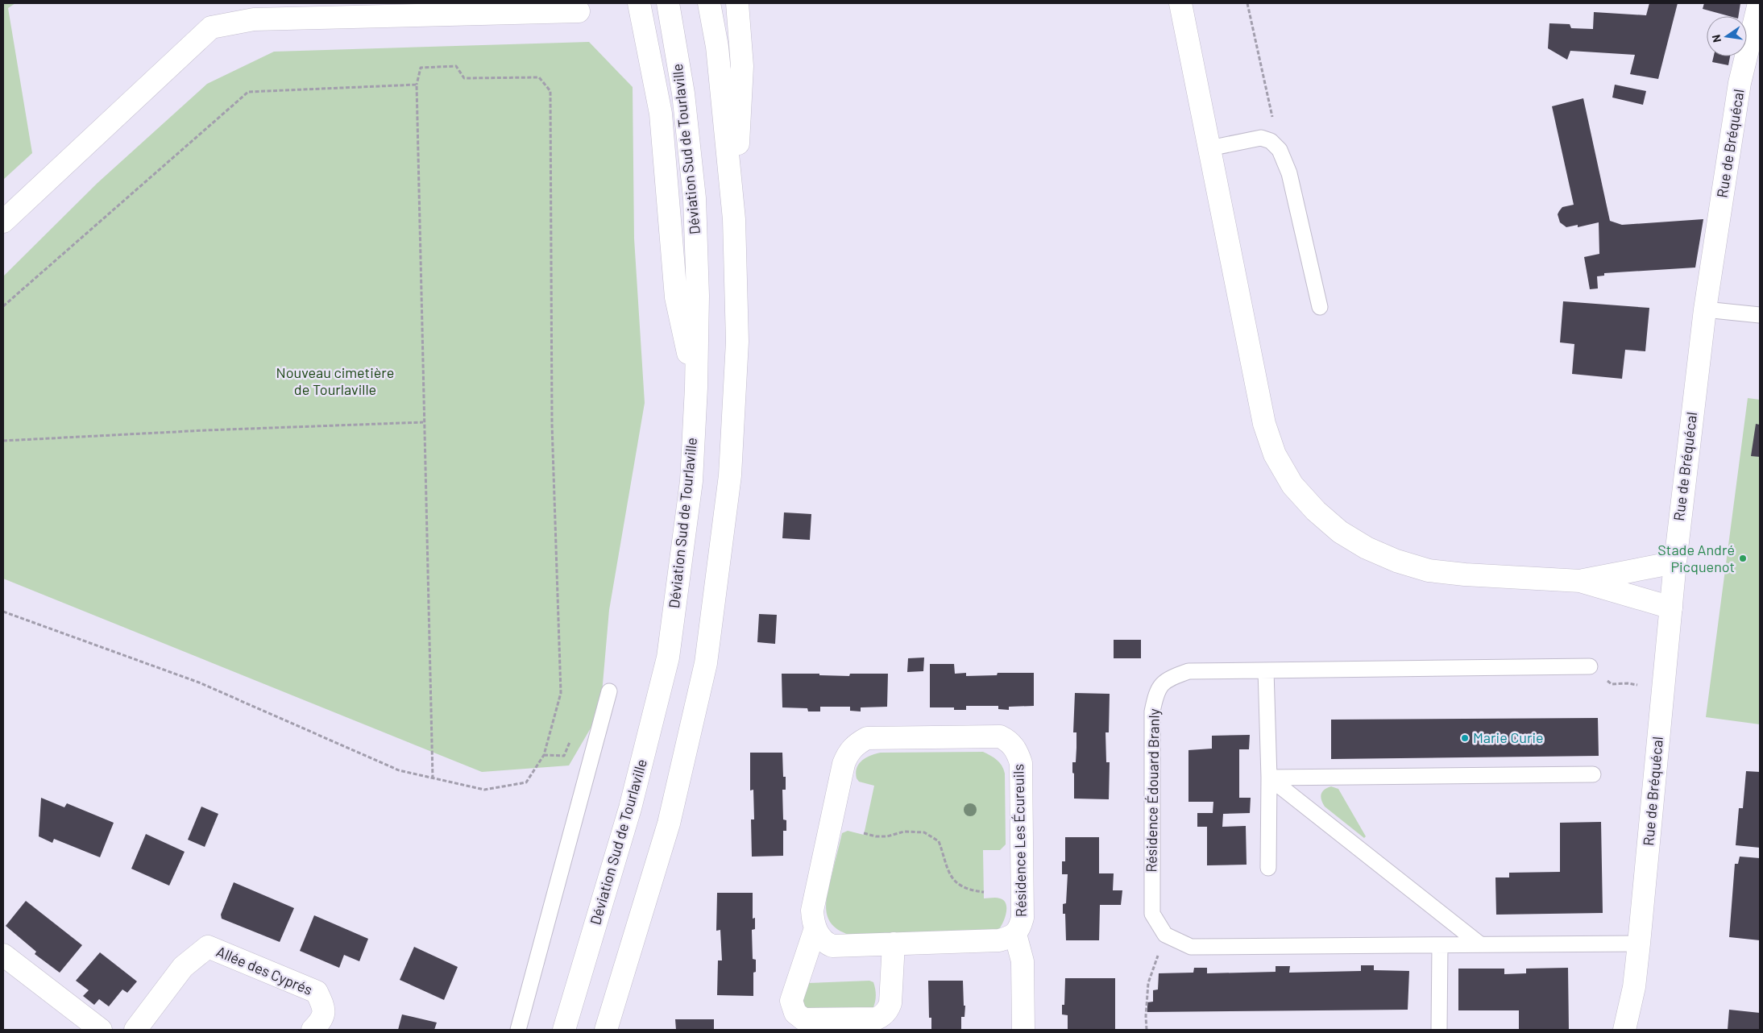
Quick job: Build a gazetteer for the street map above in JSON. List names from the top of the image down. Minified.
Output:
{"streets":{"main road":["Rue de Bréquécal","Déviation Sud de Tourlaville","Résidence Les Écureuils","Allée des Cyprés"],"lane":["Résidence Édouard Branly"]},"parks":["Nouveau cimetière de Tourlaville"],"places":["Stade André Picquenot","Marie Curie"],"north":"left"}
